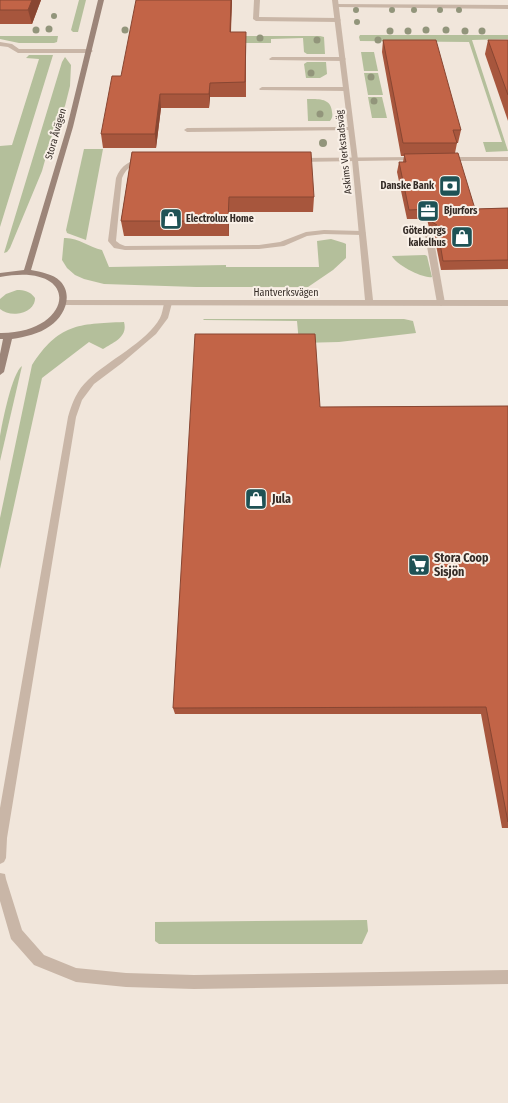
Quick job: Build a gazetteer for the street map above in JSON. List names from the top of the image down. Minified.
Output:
{"streets":{"street":["Stora Åvägen","Askims Verkstadsväg","Hantverksvägen"]},"crossings":[["Askims Verkstadsväg","Hantverksvägen"]],"places":{"bank":["Danske Bank"],"office":["Bjurfors"],"shop":["Electrolux Home","Göteborgs kakelhus","Jula"],"supermarket":["Stora Coop Sisjön"]}}
